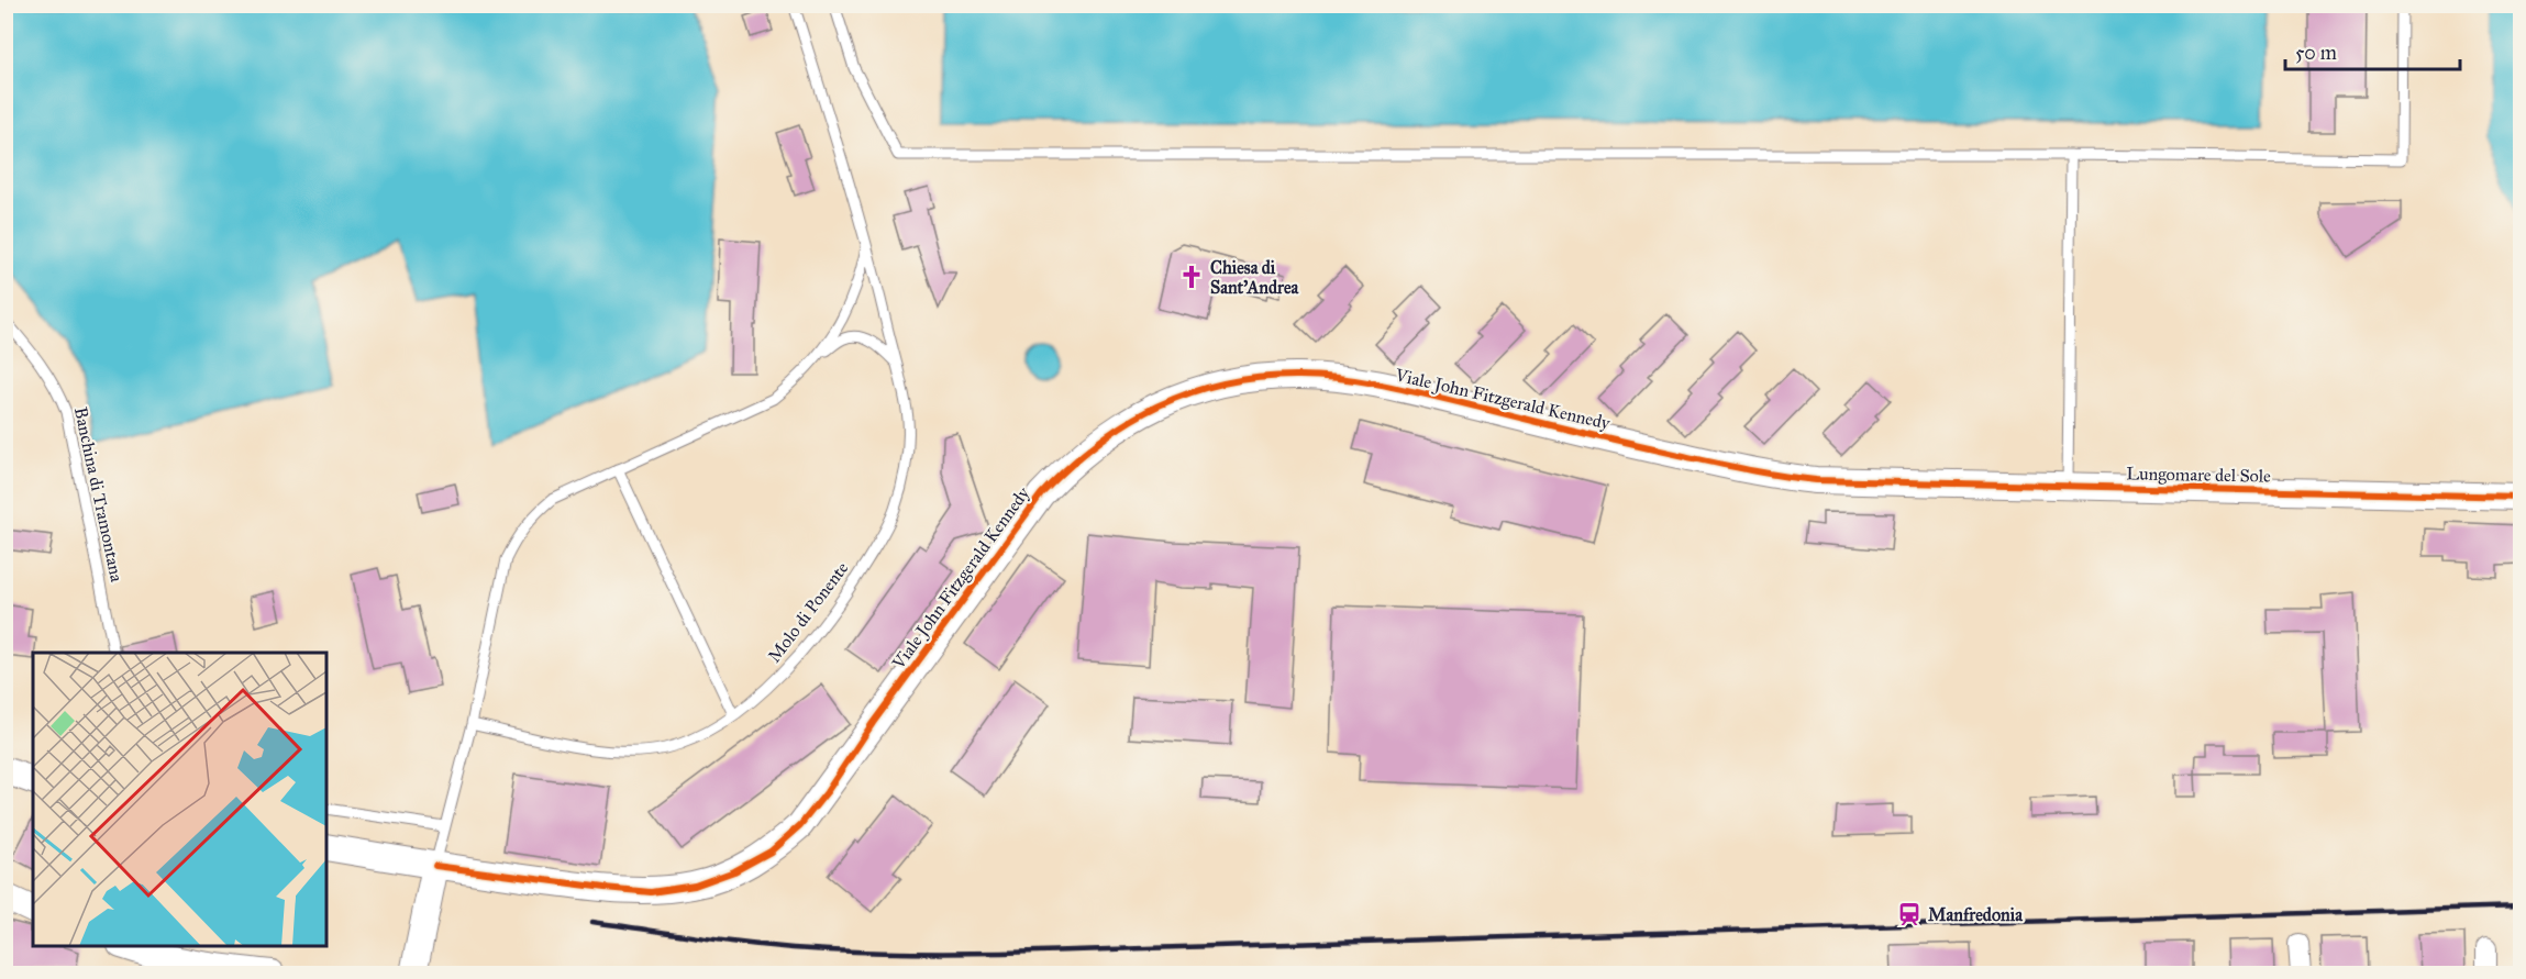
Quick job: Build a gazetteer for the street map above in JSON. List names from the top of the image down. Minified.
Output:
{"streets":{"street":["Viale John Fitzgerald Kennedy","Lungomare del Sole"],"lane":["Banchina di Tramontana","Molo di Ponente"]},"crossings":[["Viale John Fitzgerald Kennedy","Lungomare del Sole"],["Viale John Fitzgerald Kennedy","Molo di Ponente"]],"places":{"church":["Chiesa di Sant'Andrea"],"station":["Manfredonia"]},"scale_bar":"50 m"}
